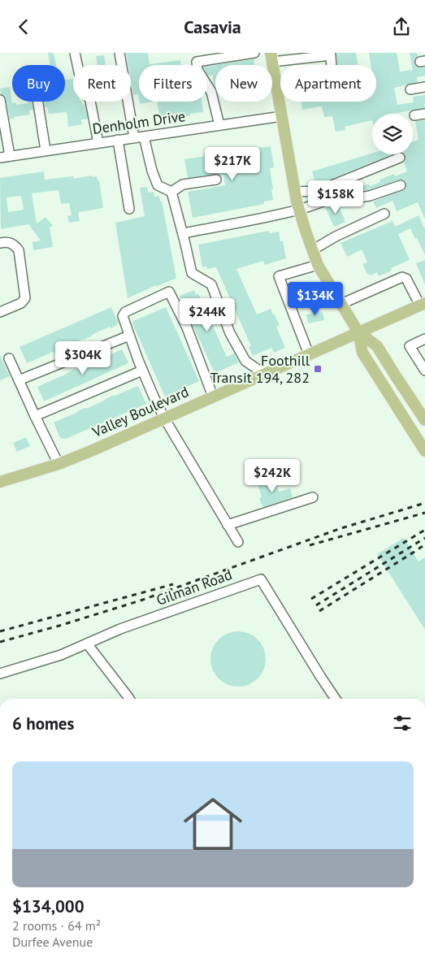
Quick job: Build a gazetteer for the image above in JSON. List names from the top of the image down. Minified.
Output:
{"streets":{"main road":["Valley Boulevard"],"street":["Denholm Drive","Gilman Road"]},"places":{"transit":["Foothill Transit 194, 282"]},"page":{"header":"Casavia","chip":["Buy","Rent","Filters","New","Apartment"],"price":["$217K","$158K","$134K","$244K","$304K","$242K"],"heading":"6 homes","list":[{"name":"$134,000","note":"2 rooms · 64 m² · Durfee Avenue"}]}}
